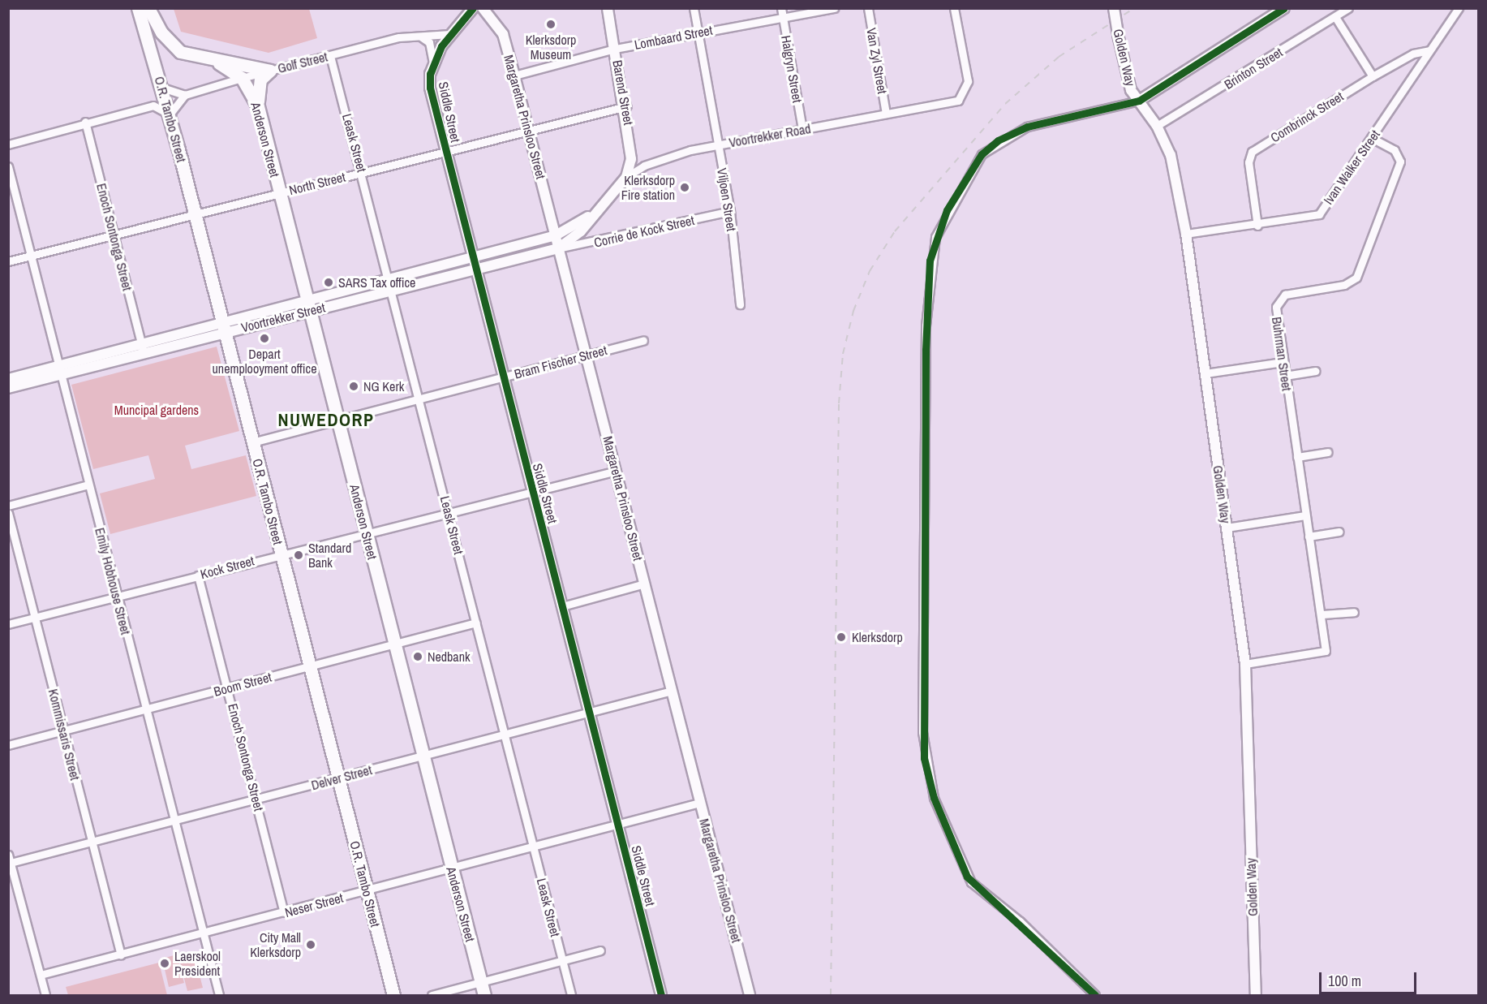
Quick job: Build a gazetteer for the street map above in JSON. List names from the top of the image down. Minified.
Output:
{"streets":{"main road":["O.R. Tambo Street","Anderson Street"],"street":["Lombaard Street","Golden Way","Van Zyl Street","Golf Street","Brinton Street","Halgryn Street","Barend Street","Siddle Street","Margaretha Prinsloo Street","Combrinck Street","Voortrekker Road","Leask Street","Ivan Walker Street","North Street","Viljoen Street","Corrie de Kock Street","Enoch Sontonga Street","Voortrekker Street","Buhrman Street","Bram Fischer Street","Kock Street","Emily Hobhouse Street","Boom Street","Kommissaris Street","Delver Street","Neser Street"]},"crossings":[["Lombaard Street","Halgryn Street"],["Lombaard Street","Barend Street"],["Lombaard Street","Margaretha Prinsloo Street"],["Lombaard Street","Viljoen Street"],["Golden Way","Brinton Street"],["Golden Way","Ivan Walker Street"],["Golden Way","Buhrman Street"],["Van Zyl Street","Voortrekker Road"],["Golf Street","Siddle Street"],["Golf Street","Anderson Street"],["Golf Street","Leask Street"],["Halgryn Street","Voortrekker Road"],["Barend Street","Voortrekker Road"],["Barend Street","North Street"],["Siddle Street","North Street"],["Siddle Street","Voortrekker Street"],["Siddle Street","Bram Fischer Street"],["Siddle Street","Kock Street"],["Siddle Street","Delver Street"],["Siddle Street","Neser Street"],["Margaretha Prinsloo Street","Voortrekker Road"],["Margaretha Prinsloo Street","North Street"],["Margaretha Prinsloo Street","Corrie de Kock Street"],["Margaretha Prinsloo Street","Voortrekker Street"],["Margaretha Prinsloo Street","Bram Fischer Street"],["Margaretha Prinsloo Street","Kock Street"],["Margaretha Prinsloo Street","Delver Street"],["Margaretha Prinsloo Street","Neser Street"],["Combrinck Street","Ivan Walker Street"],["O.R. Tambo Street","North Street"],["O.R. Tambo Street","Voortrekker Street"],["O.R. Tambo Street","Bram Fischer Street"],["O.R. Tambo Street","Kock Street"],["O.R. Tambo Street","Boom Street"],["O.R. Tambo Street","Delver Street"],["O.R. Tambo Street","Neser Street"],["Voortrekker Road","Viljoen Street"],["Voortrekker Road","Corrie de Kock Street"],["Voortrekker Road","Voortrekker Street"],["Anderson Street","North Street"],["Anderson Street","Voortrekker Street"],["Anderson Street","Bram Fischer Street"],["Anderson Street","Kock Street"],["Anderson Street","Boom Street"],["Anderson Street","Delver Street"],["Anderson Street","Neser Street"],["Leask Street","North Street"],["Leask Street","Voortrekker Street"],["Leask Street","Bram Fischer Street"],["Leask Street","Kock Street"],["Leask Street","Boom Street"],["Leask Street","Delver Street"],["Leask Street","Neser Street"],["Ivan Walker Street","Buhrman Street"],["North Street","Enoch Sontonga Street"],["North Street","Emily Hobhouse Street"],["Viljoen Street","Corrie de Kock Street"],["Corrie de Kock Street","Voortrekker Street"],["Enoch Sontonga Street","Voortrekker Street"],["Enoch Sontonga Street","Kock Street"],["Enoch Sontonga Street","Boom Street"],["Enoch Sontonga Street","Delver Street"],["Enoch Sontonga Street","Neser Street"],["Voortrekker Street","Emily Hobhouse Street"],["Kock Street","Emily Hobhouse Street"],["Kock Street","Kommissaris Street"],["Emily Hobhouse Street","Boom Street"],["Emily Hobhouse Street","Delver Street"],["Emily Hobhouse Street","Neser Street"],["Boom Street","Kommissaris Street"],["Kommissaris Street","Delver Street"],["Kommissaris Street","Neser Street"]],"districts":["NUWEDORP"],"parks":["Muncipal gardens"],"places":["Klerksdorp Museum","Klerksdorp Fire station","SARS Tax office","Depart unemplooyment office","NG Kerk","Standard Bank","Klerksdorp","Nedbank","City Mall Klerksdorp","Laerskool President"],"scale_bar":"100 m"}
